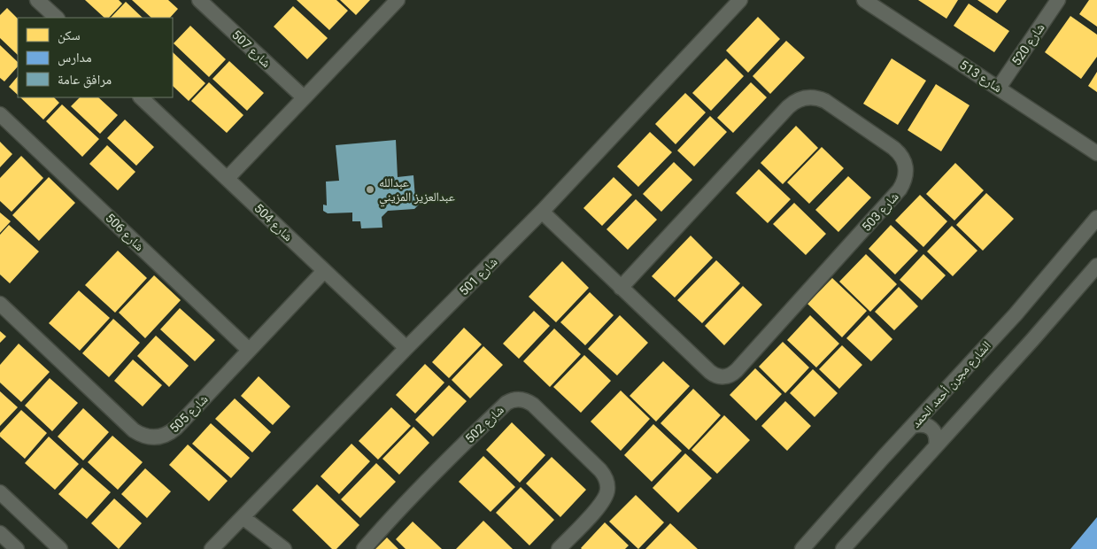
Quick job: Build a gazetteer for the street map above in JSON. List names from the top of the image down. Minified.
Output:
{"streets":{"street":["شارع 520","شارع 507","شارع 513","شارع 503","شارع 504","شارع 506","شارع 501","الشارع مجرن أحمد الحمد","شارع 505","شارع 502"]},"crossings":[["شارع 520","شارع 513"],["شارع 503","شارع 501"],["شارع 504","شارع 501"],["شارع 504","شارع 505"],["شارع 506","شارع 505"]],"places":["عبدالله عبدالعزيز المزيني"],"legend":["سكن","مدارس","مرافق عامة"]}
